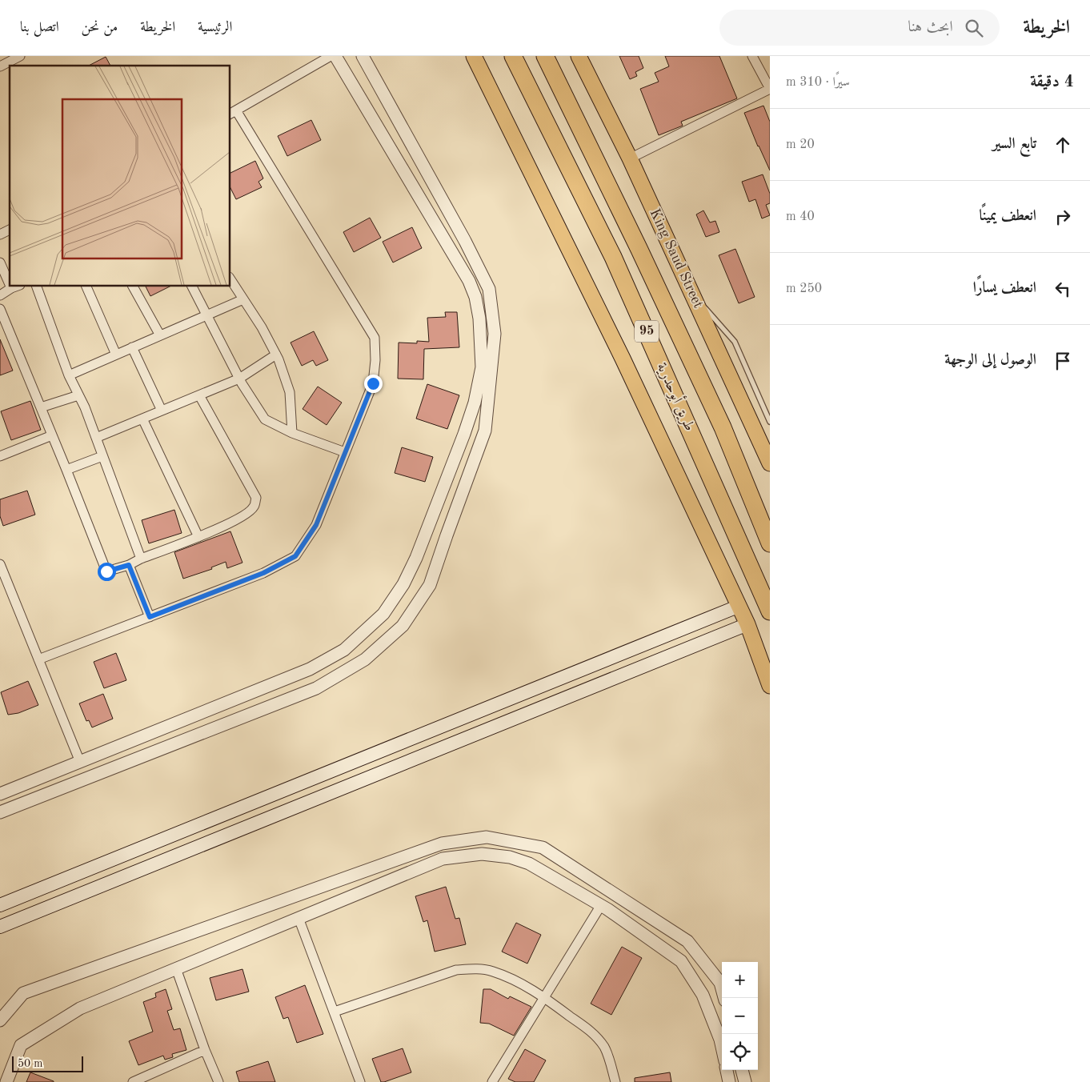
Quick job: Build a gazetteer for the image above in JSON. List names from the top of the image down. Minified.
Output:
{"streets":{"highway":["95","طريق أبوحدرية"],"main road":["King Saud Street"]},"scale_bar":"50 m","page":{"header":"الخريطة","search":"ابحث هنا","nav":["الرئيسية","الخريطة","من نحن","اتصل بنا"],"heading":["4 دقيقة","سيرًا · 310 m"],"list":[["تابع السير","20 m"],["انعطف يمينًا","40 m"],["انعطف يسارًا","250 m"],"الوصول إلى الوجهة"],"map_buttons":["+","−"],"scale":"50 m"}}
